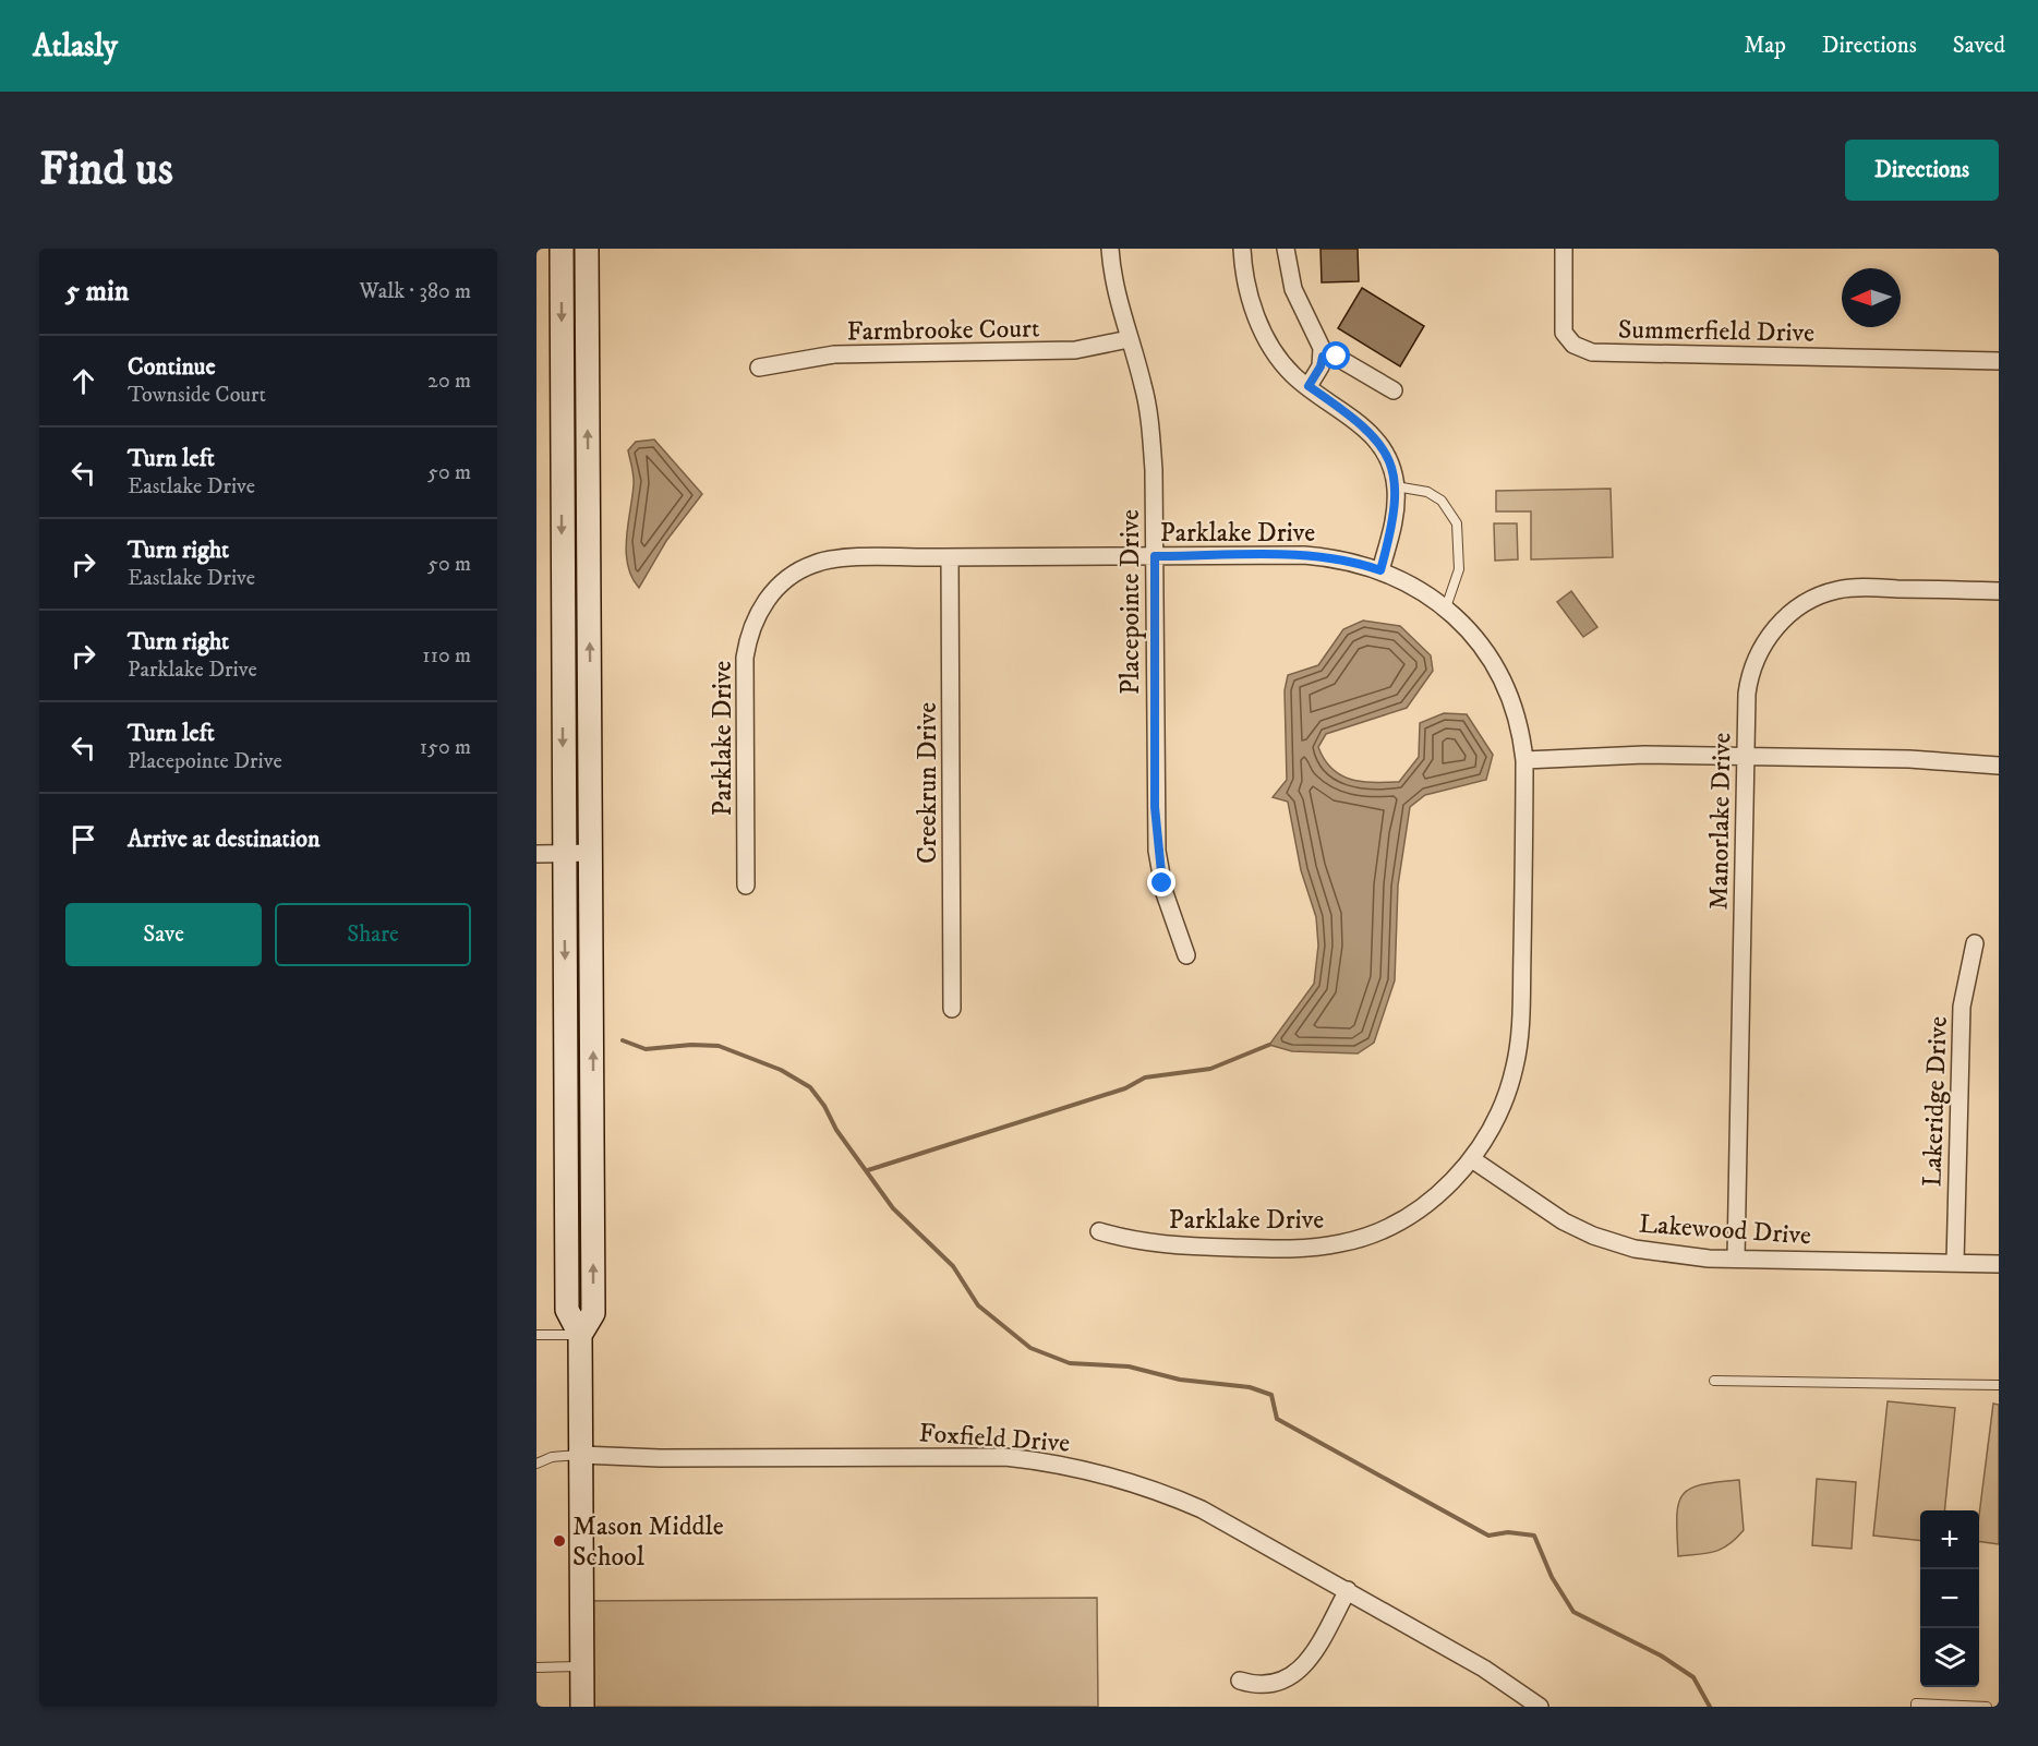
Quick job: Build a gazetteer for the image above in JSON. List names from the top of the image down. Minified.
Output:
{"streets":{"street":["Farmbrooke Court","Summerfield Drive","Parklake Drive","Placepointe Drive","Creekrun Drive","Manorlake Drive","Lakeridge Drive","Lakewood Drive","Foxfield Drive"]},"crossings":[["Farmbrooke Court","Placepointe Drive"],["Parklake Drive","Placepointe Drive"],["Parklake Drive","Creekrun Drive"],["Parklake Drive","Lakewood Drive"],["Manorlake Drive","Lakewood Drive"],["Lakeridge Drive","Lakewood Drive"]],"places":["Mason Middle School"],"north":"left","page":{"header":"Atlasly","nav":["Map","Directions","Saved"],"buttons":["Directions",["Save","Share"]],"title":"Find us","heading":["5 min","Walk · 380 m"],"list":[["Continue","Townside Court","20 m"],["Turn left","Eastlake Drive","50 m"],["Turn right","Eastlake Drive","50 m"],["Turn right","Parklake Drive","110 m"],["Turn left","Placepointe Drive","150 m"],"Arrive at destination"],"map_buttons":["+","−"]}}
